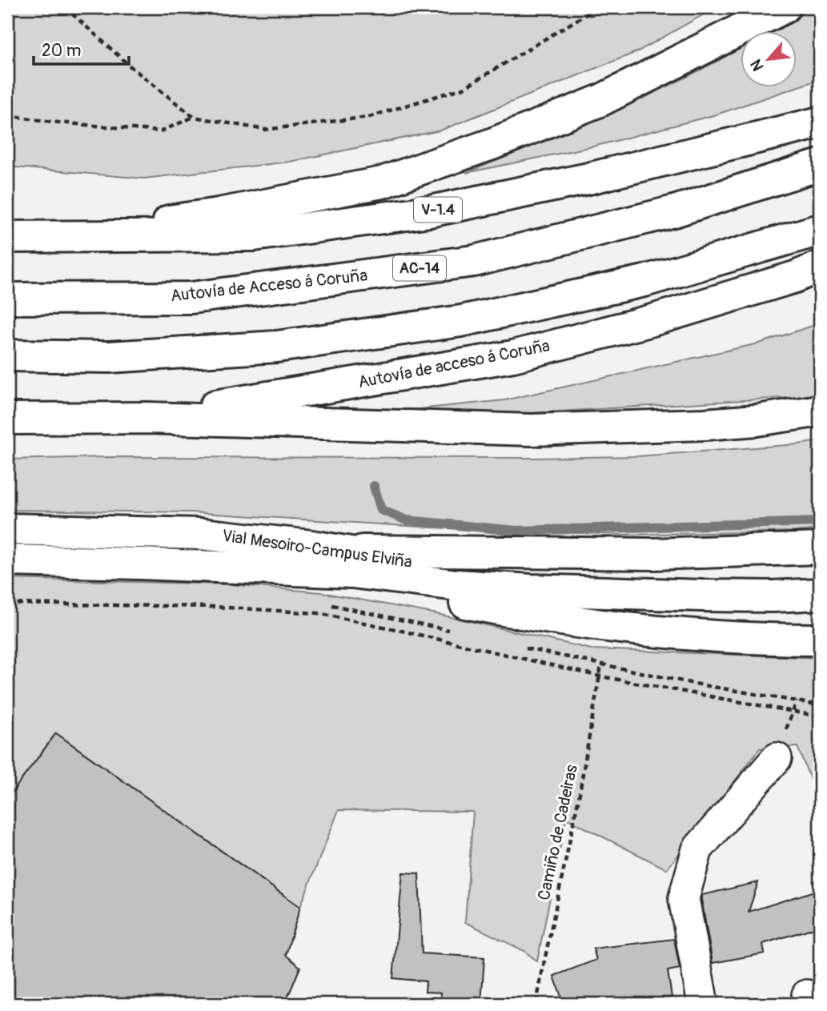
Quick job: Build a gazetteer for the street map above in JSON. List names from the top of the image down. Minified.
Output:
{"streets":{"main road":["V-1.4","AC-14","Autovía de Acceso á Coruña","Autovía de acceso á Coruña","Vial Mesoiro-Campus Elviña"],"path":["Camiño de Cadeiras"]},"scale_bar":"20 m","north":"bottom left"}
